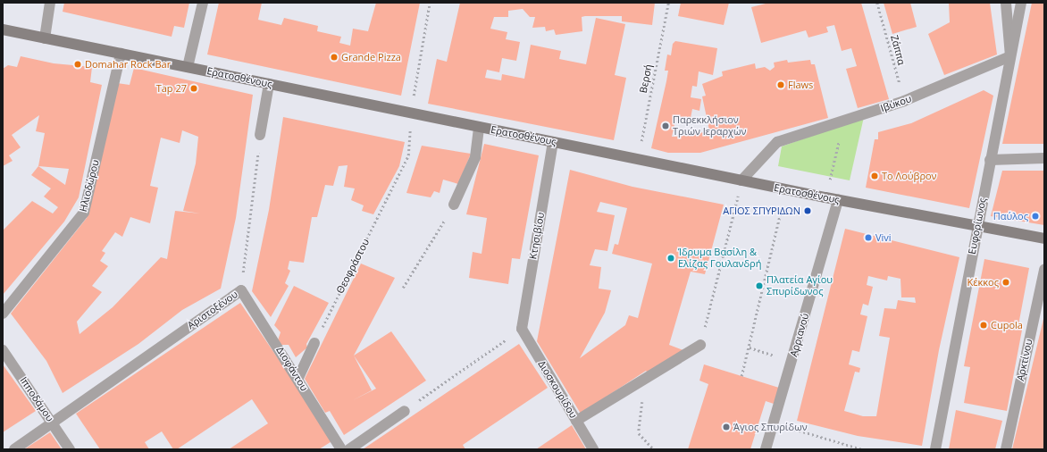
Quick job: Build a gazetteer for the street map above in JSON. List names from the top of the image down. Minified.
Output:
{"streets":{"main road":["Ερατοσθένους"],"street":["Ιβύκου","Ηλιοδώρου","Ευφορίωνος","Κτησιβίου","Αριστοξένου","Αρριανού","Αρκτίνου","Διοφάντου","Διοσκουρίδου","Ιπποδάμου"],"path":["Ζάππα","Βερσή","Θεοφράστου"]},"crossings":[["Ζάππα","Ιβύκου"],["Ερατοσθένους","Βερσή"],["Ερατοσθένους","Ιβύκου"],["Ερατοσθένους","Ηλιοδώρου"],["Ερατοσθένους","Ευφορίωνος"],["Ερατοσθένους","Κτησιβίου"],["Ερατοσθένους","Αρριανού"],["Ιβύκου","Ευφορίωνος"],["Κτησιβίου","Διοσκουρίδου"],["Αριστοξένου","Διοφάντου"],["Αριστοξένου","Ιπποδάμου"]],"places":["Grande Pizza","Domahar Rock Bar","Flaws","Tap 27","Παρεκκλήσιον Τριών Ιεραρχών","Το Λούβρον","ΑΓΙΟΣ ΣΠΥΡΙΔΩΝ","Παύλος","Vivi","Ίδρυμα Βασίλη & Ελίζας Γουλανδρή","Κέκκος","Πλατεία Αγίου Σπυρίδωνος","Cupola","Άγιος Σπυρίδων"]}
